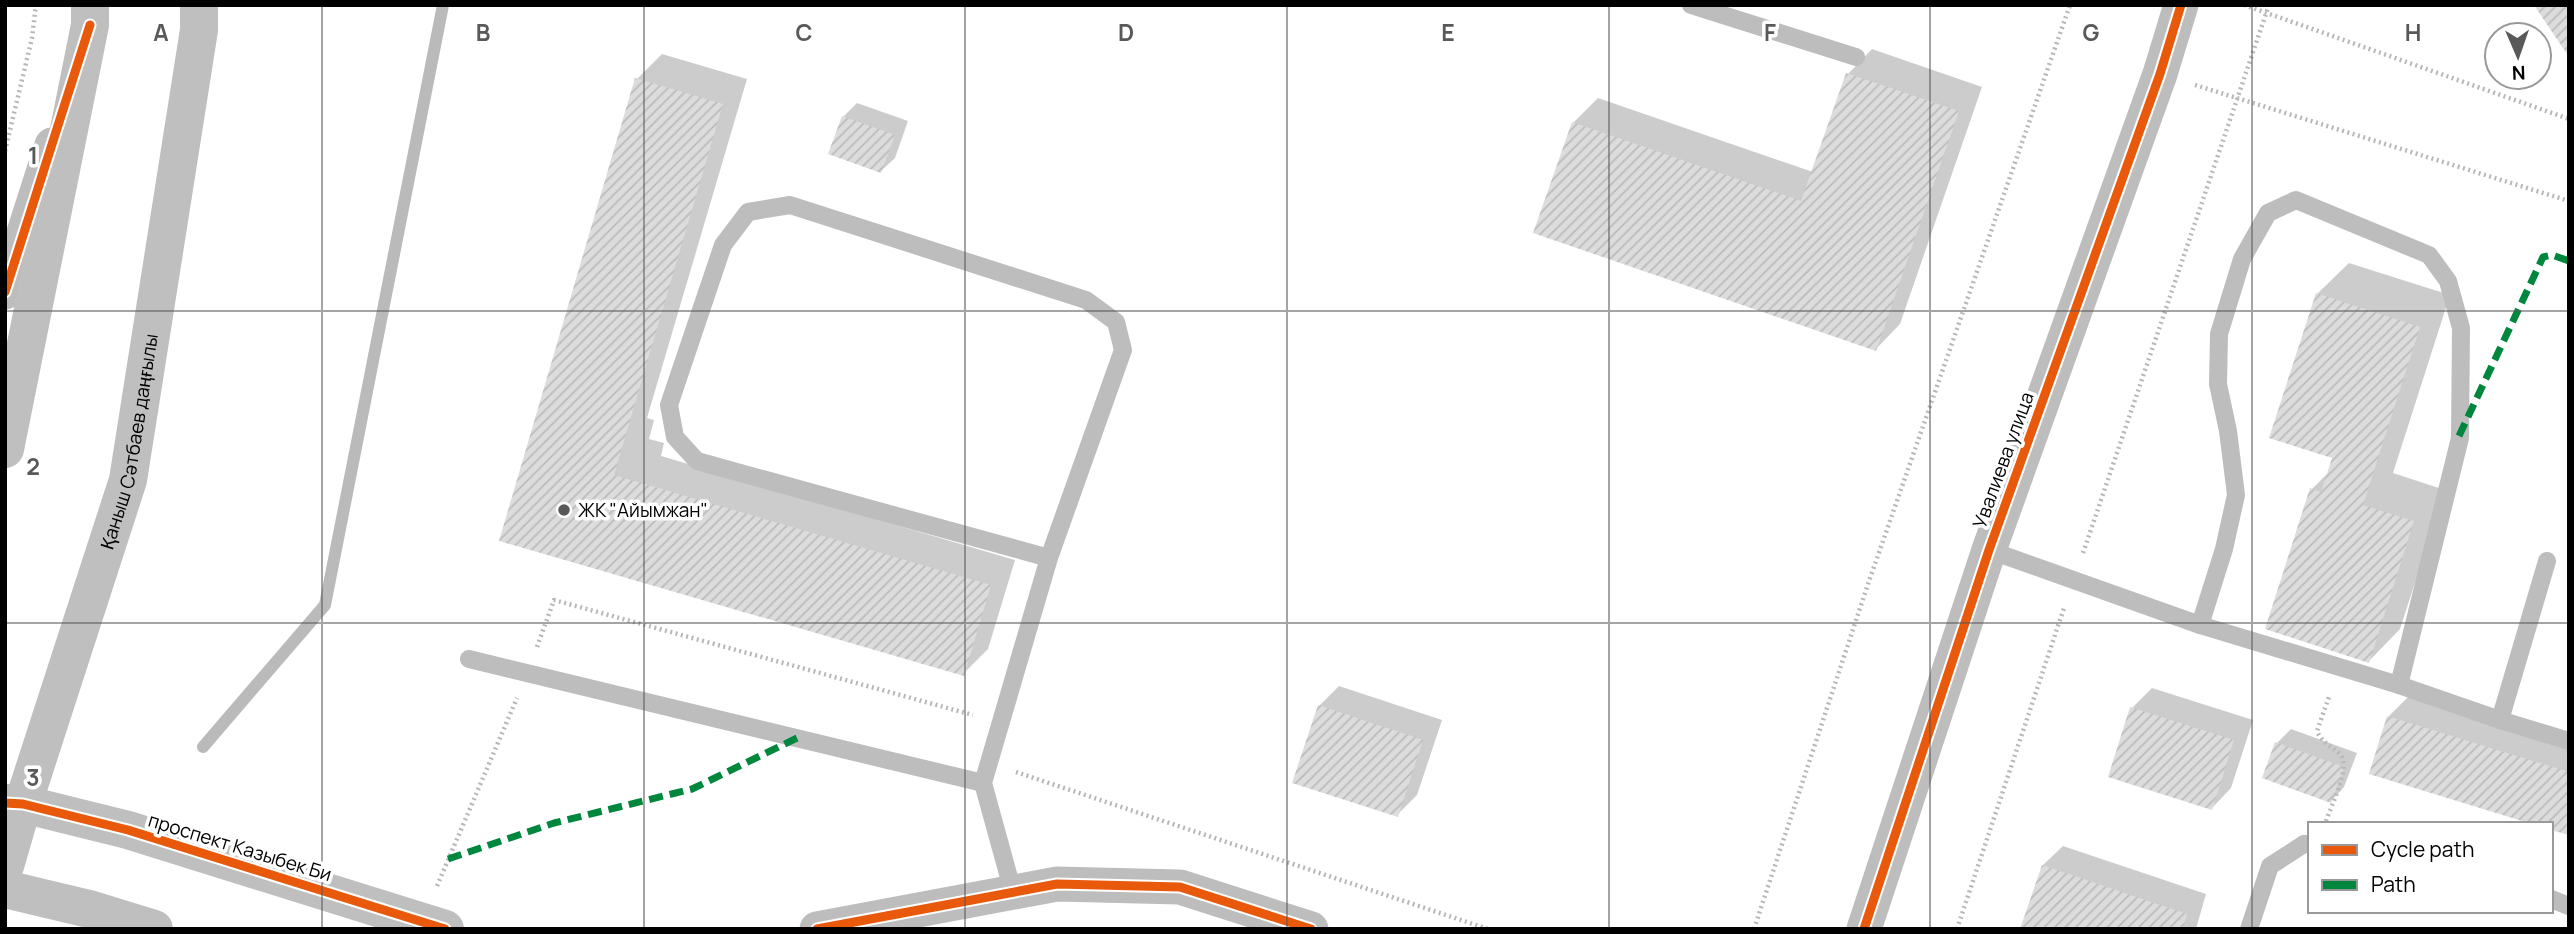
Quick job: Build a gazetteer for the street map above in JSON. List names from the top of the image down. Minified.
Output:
{"streets":{"main road":["Қаныш Сәтбаев даңғылы","проспект Казыбек Би"],"street":["Увалиева улица"]},"crossings":[["Қаныш Сәтбаев даңғылы","проспект Казыбек Би"]],"places":["ЖК \"Айымжан\""],"legend":["Cycle path","Path"],"north":"bottom","grid":{"columns":["A","B","C","D","E","F","G","H"],"rows":["1","2","3"]}}
